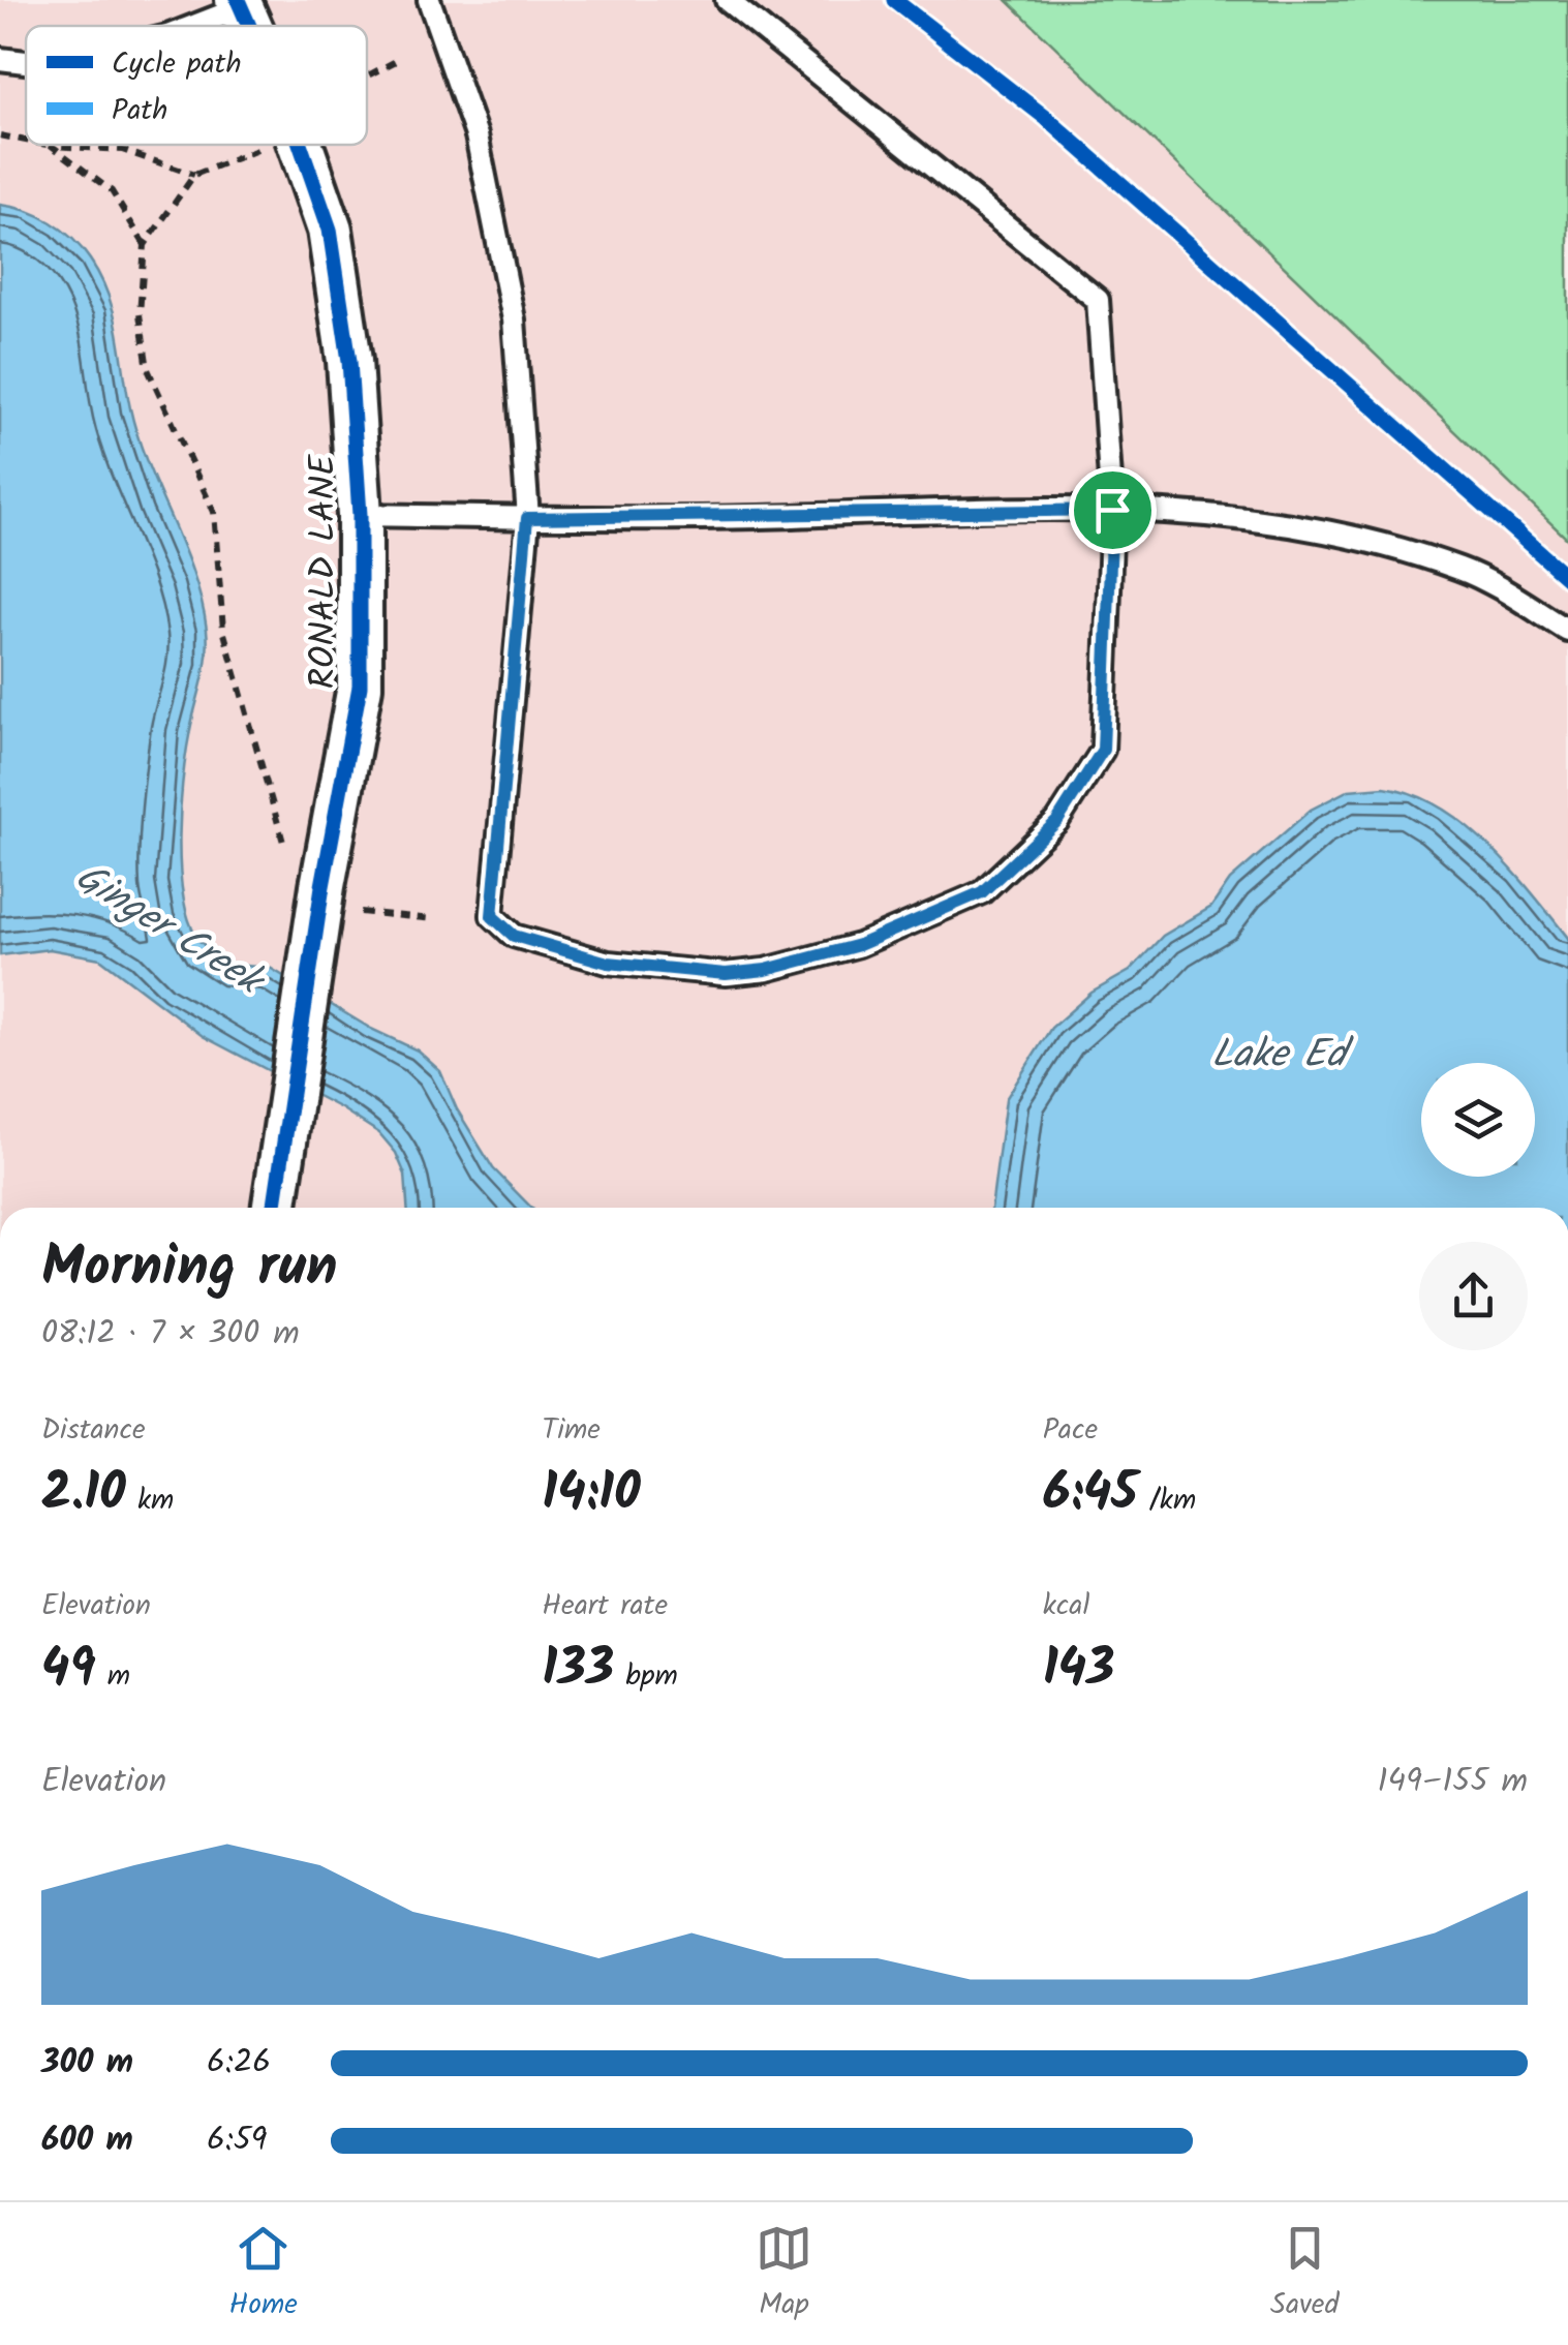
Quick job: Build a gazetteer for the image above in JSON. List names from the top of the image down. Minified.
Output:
{"streets":{"street":["RONALD LANE"]},"water":["Ginger Creek","Lake Ed"],"legend":["Cycle path","Path"],"page":{"heading":["Morning run","08:12 · 7 × 300 m"],"stats":[["Distance","2.10 km"],["Time","14:10"],["Pace","6:45 /km"],["Elevation","49 m"],["Heart rate","133 bpm"],["kcal","143"]],"chart":["Elevation","149–155 m"],"list":[{"name":"300 m","note":"6:26"},{"name":"600 m","note":"6:59"}],"tabs":["Home","Map","Saved"]}}
